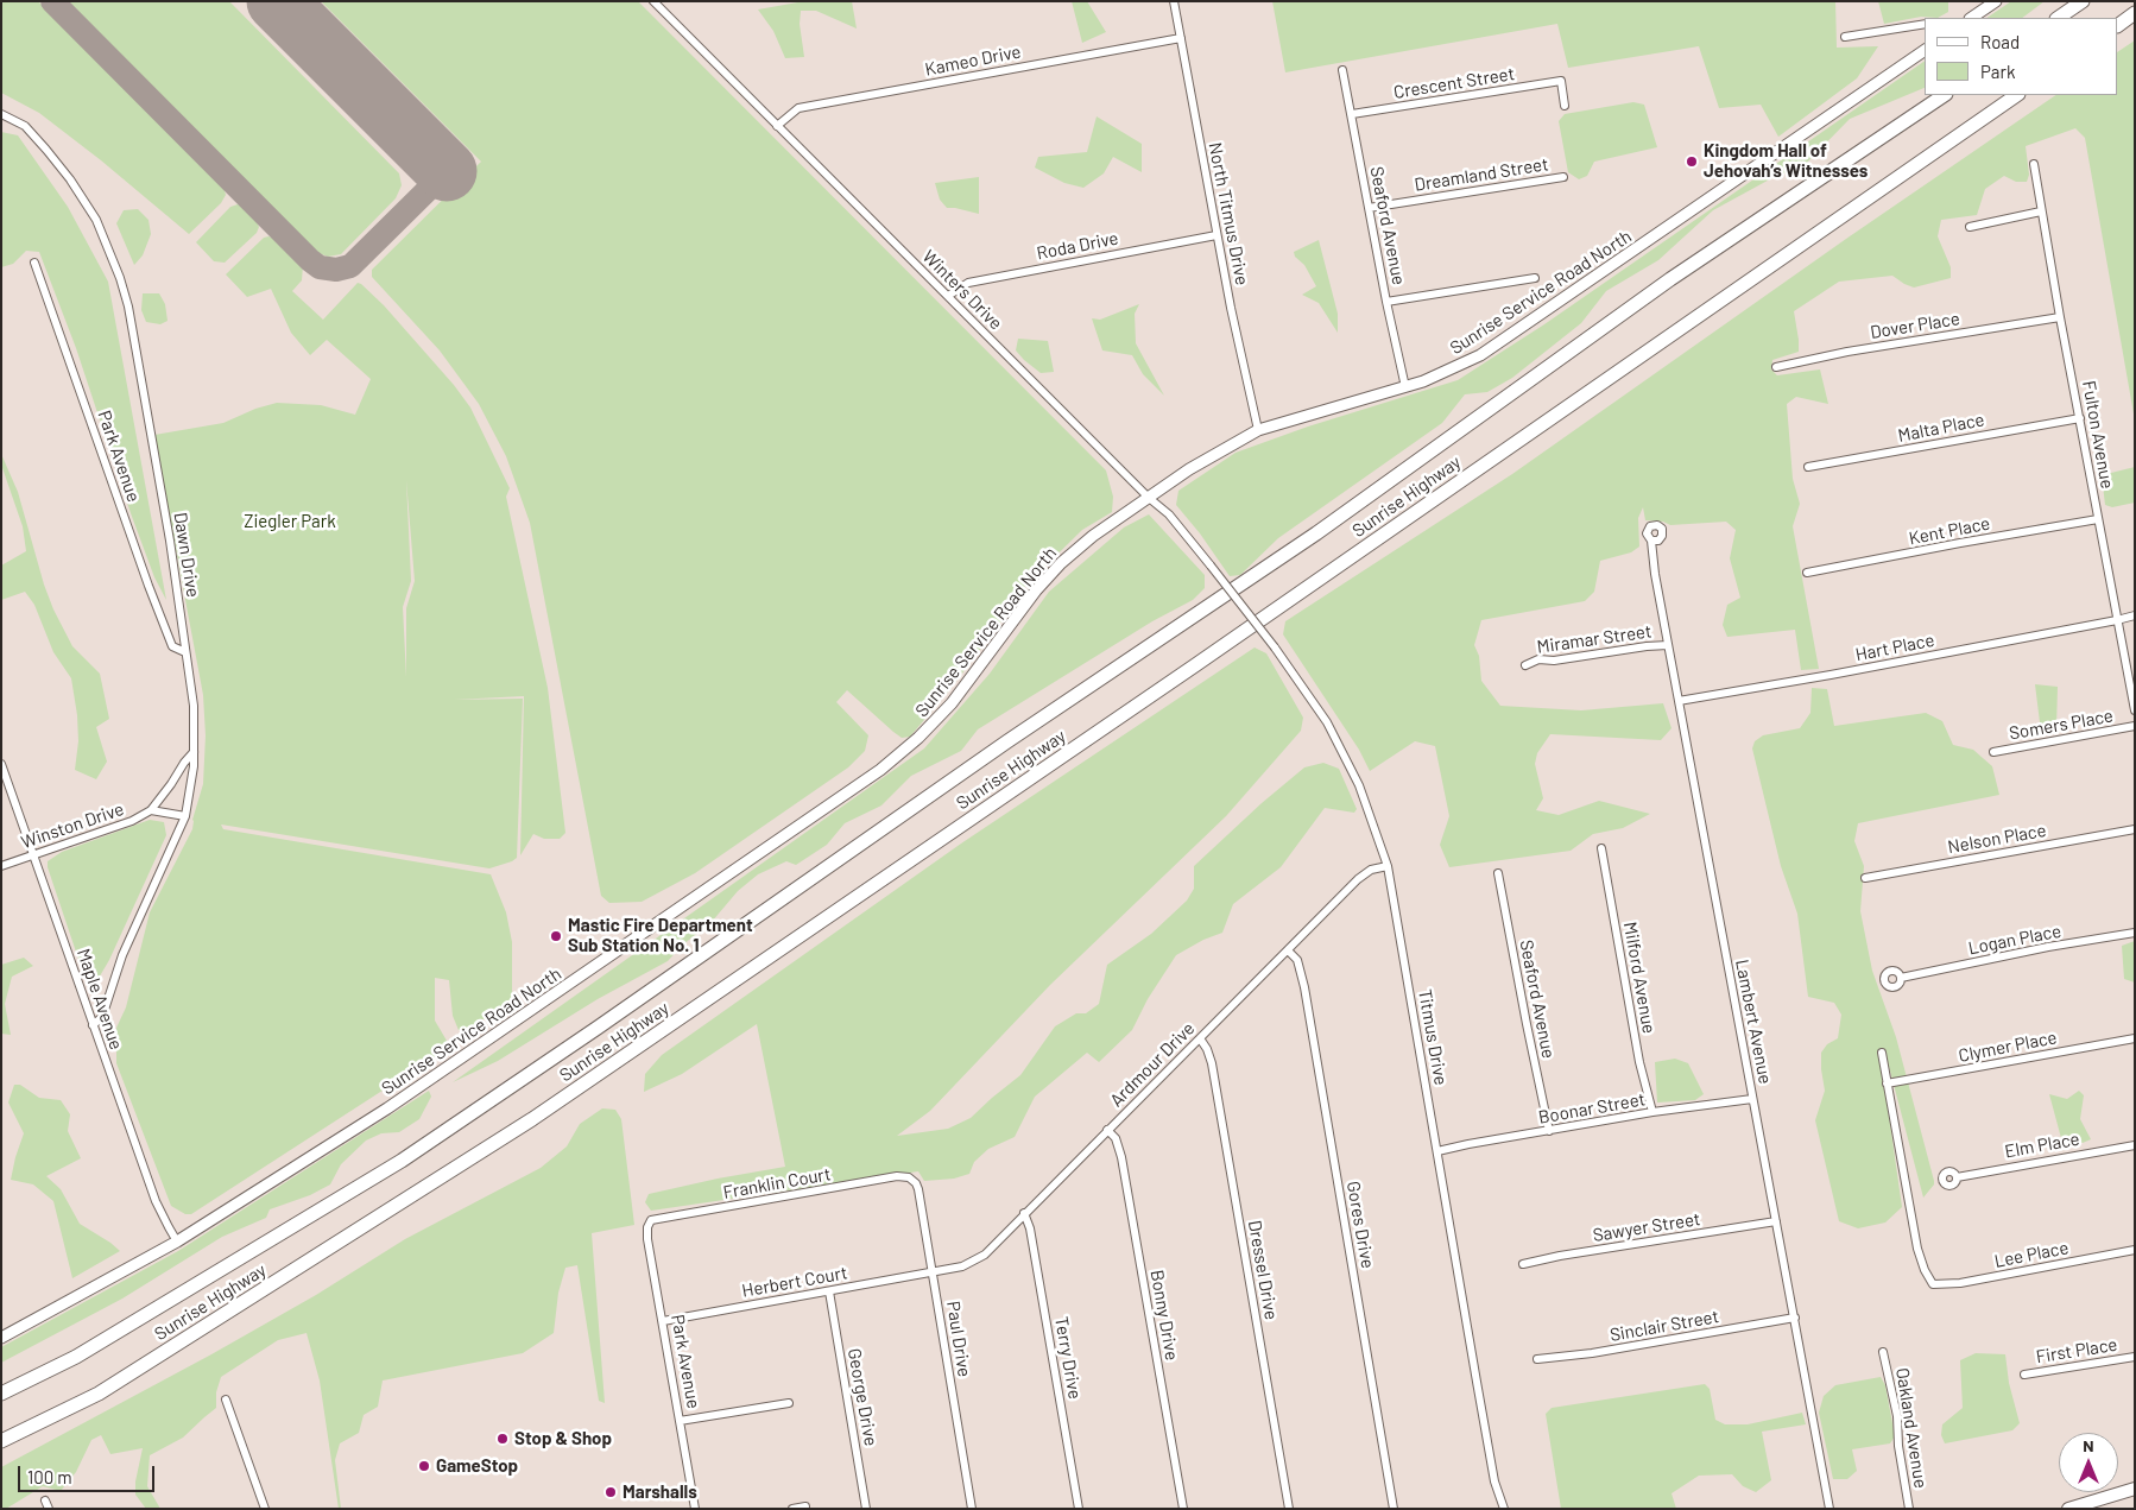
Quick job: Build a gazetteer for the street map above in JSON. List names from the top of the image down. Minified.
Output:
{"streets":{"highway":["Sunrise Highway"],"street":["Kameo Drive","Crescent Street","Dreamland Street","North Titmus Drive","Seaford Avenue","Roda Drive","Winters Drive","Sunrise Service Road North","Dover Place","Malta Place","Fulton Avenue","Park Avenue","Kent Place","Dawn Drive","Miramar Street","Hart Place","Somers Place","Winston Drive","Nelson Place","Logan Place","Milford Avenue","Maple Avenue","Lambert Avenue","Titmus Drive","Clymer Place","Ardmour Drive","Boonar Street","Elm Place","Franklin Court","Gores Drive","Sawyer Street","Lee Place","Dressel Drive","Herbert Court","Bonny Drive","Sinclair Street","Paul Drive","First Place","Terry Drive","George Drive","Oakland Avenue"]},"crossings":[["Kameo Drive","North Titmus Drive"],["Kameo Drive","Winters Drive"],["Crescent Street","Seaford Avenue"],["Dreamland Street","Seaford Avenue"],["North Titmus Drive","Roda Drive"],["North Titmus Drive","Sunrise Service Road North"],["Seaford Avenue","Sunrise Service Road North"],["Seaford Avenue","Boonar Street"],["Roda Drive","Winters Drive"],["Winters Drive","Sunrise Service Road North"],["Winters Drive","Titmus Drive"],["Sunrise Service Road North","Maple Avenue"],["Dover Place","Fulton Avenue"],["Malta Place","Fulton Avenue"],["Fulton Avenue","Kent Place"],["Fulton Avenue","Hart Place"],["Park Avenue","Dawn Drive"],["Park Avenue","Franklin Court"],["Park Avenue","Herbert Court"],["Dawn Drive","Winston Drive"],["Dawn Drive","Maple Avenue"],["Miramar Street","Lambert Avenue"],["Hart Place","Lambert Avenue"],["Winston Drive","Maple Avenue"],["Milford Avenue","Boonar Street"],["Lambert Avenue","Boonar Street"],["Lambert Avenue","Sawyer Street"],["Lambert Avenue","Sinclair Street"],["Titmus Drive","Ardmour Drive"],["Titmus Drive","Boonar Street"],["Clymer Place","Lee Place"],["Ardmour Drive","Gores Drive"],["Ardmour Drive","Dressel Drive"],["Ardmour Drive","Herbert Court"],["Ardmour Drive","Bonny Drive"],["Ardmour Drive","Paul Drive"],["Ardmour Drive","Terry Drive"],["Franklin Court","Paul Drive"],["Herbert Court","Paul Drive"],["Herbert Court","George Drive"]],"parks":["Ziegler Park"],"places":["Kingdom Hall of Jehovah’s Witnesses","Mastic Fire Department Sub Station No. 1","Stop & Shop","GameStop","Marshalls"],"legend":["Road","Park"],"scale_bar":"100 m","north":"top"}
